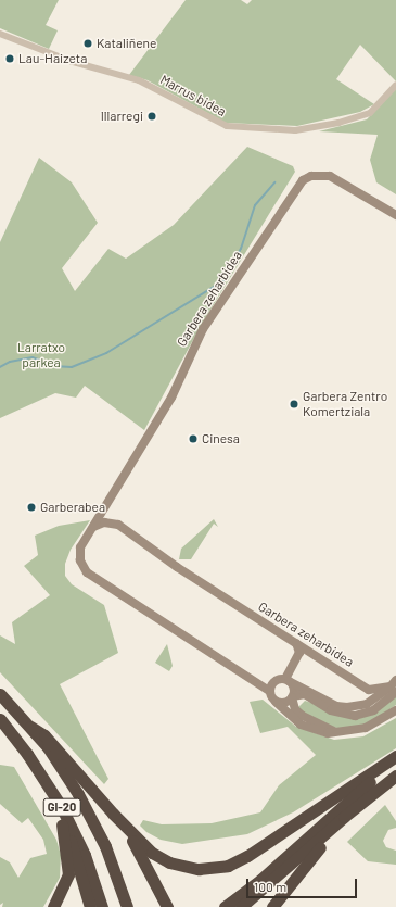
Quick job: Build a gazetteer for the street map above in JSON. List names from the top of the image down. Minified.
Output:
{"streets":{"highway":["GI-20"],"street":["Marrus bidea","Garbera zeharbidea"]},"parks":["Larratxo parkea"],"places":["Kataliñene","Lau-Haizeta","Illarregi","Garbera Zentro Komertziala","Cinesa","Garberabea"],"scale_bar":"100 m"}
